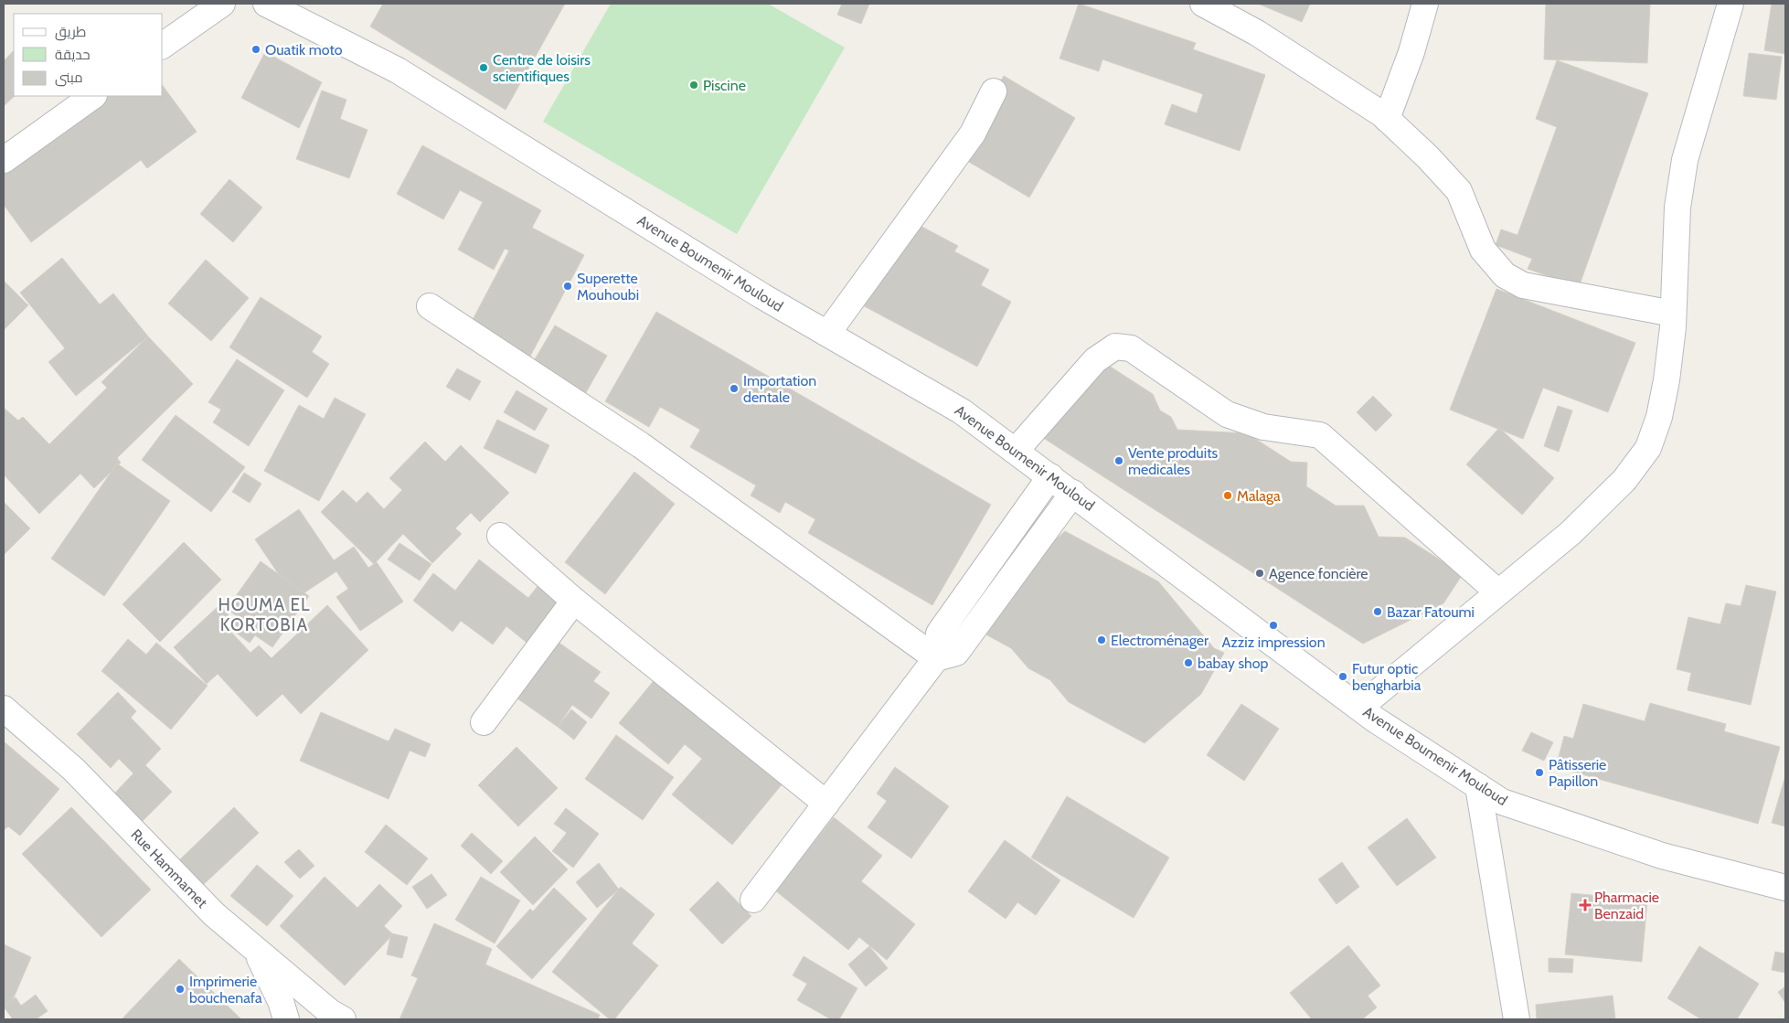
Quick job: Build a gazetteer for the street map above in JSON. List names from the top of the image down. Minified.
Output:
{"streets":{"street":["Avenue Boumenir Mouloud","Rue Hammamet"]},"districts":["HOUMA EL KORTOBIA"],"places":{"other":["Ouatik moto","Centre de loisirs scientifiques","Piscine","Superette Mouhoubi","Importation dentale","Vente produits medicales","Malaga","Agence foncière","Bazar Fatoumi","Azziz impression","Electroménager","babay shop","Futur optic bengharbia","Pâtisserie Papillon","Imprimerie bouchenafa"],"health":["Pharmacie Benzaid"]},"legend":["طريق","حديقة","مبنى"]}
